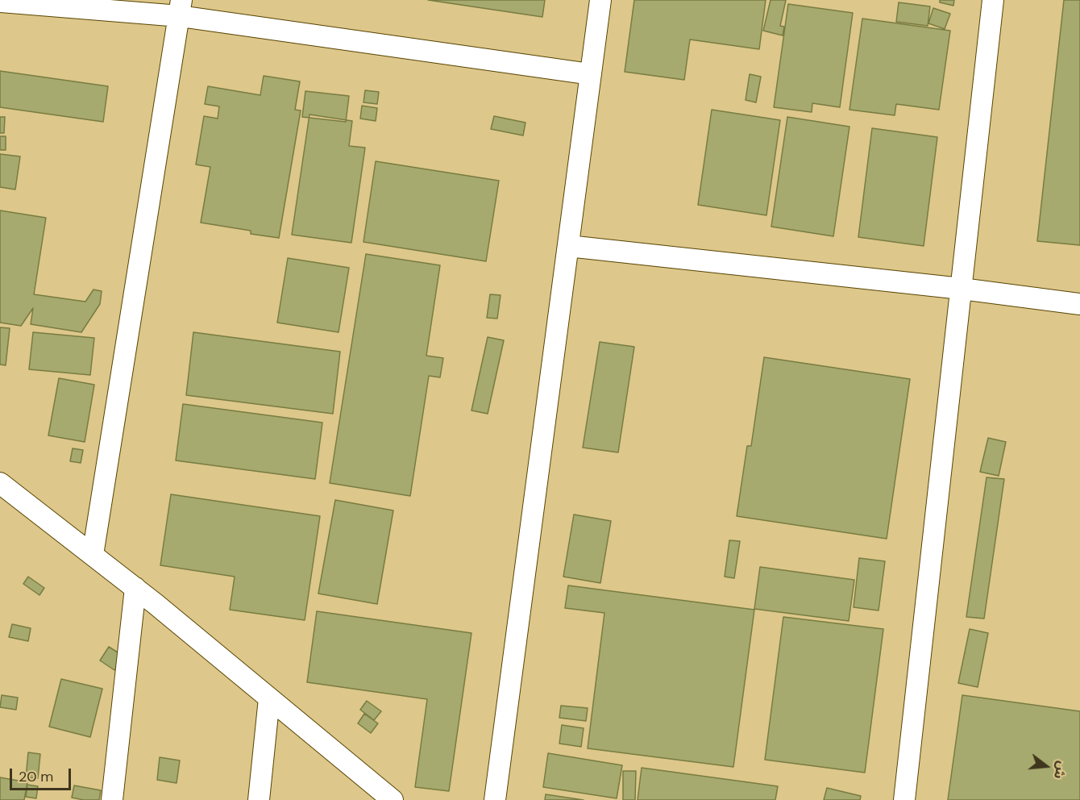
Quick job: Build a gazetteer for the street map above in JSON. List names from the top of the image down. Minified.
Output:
{"scale_bar":"20 m","north":"right"}
